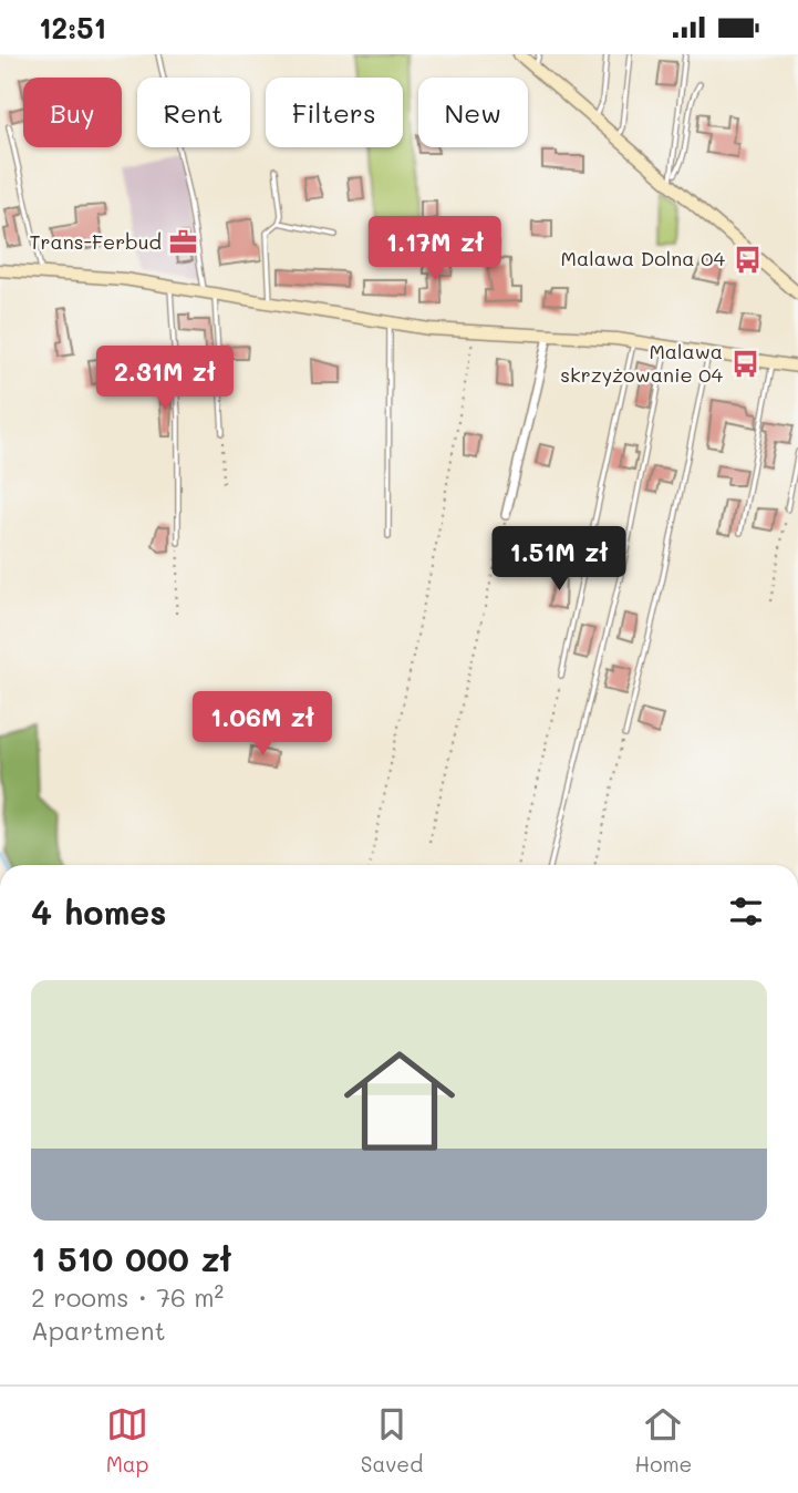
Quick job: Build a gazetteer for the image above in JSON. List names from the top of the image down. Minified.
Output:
{"places":{"office":["Trans-Ferbud"],"bus stop":["Malawa Dolna 04","Malawa skrzyżowanie 04"]},"page":{"status":"12:51","chip":["Buy","Rent","Filters","New"],"price":["1.17M zł","2.31M zł","1.51M zł","1.06M zł"],"heading":"4 homes","list":[{"name":"1 510 000 zł","note":"2 rooms · 76 m² · Apartment"}],"tabs":["Map","Saved","Home"]}}
